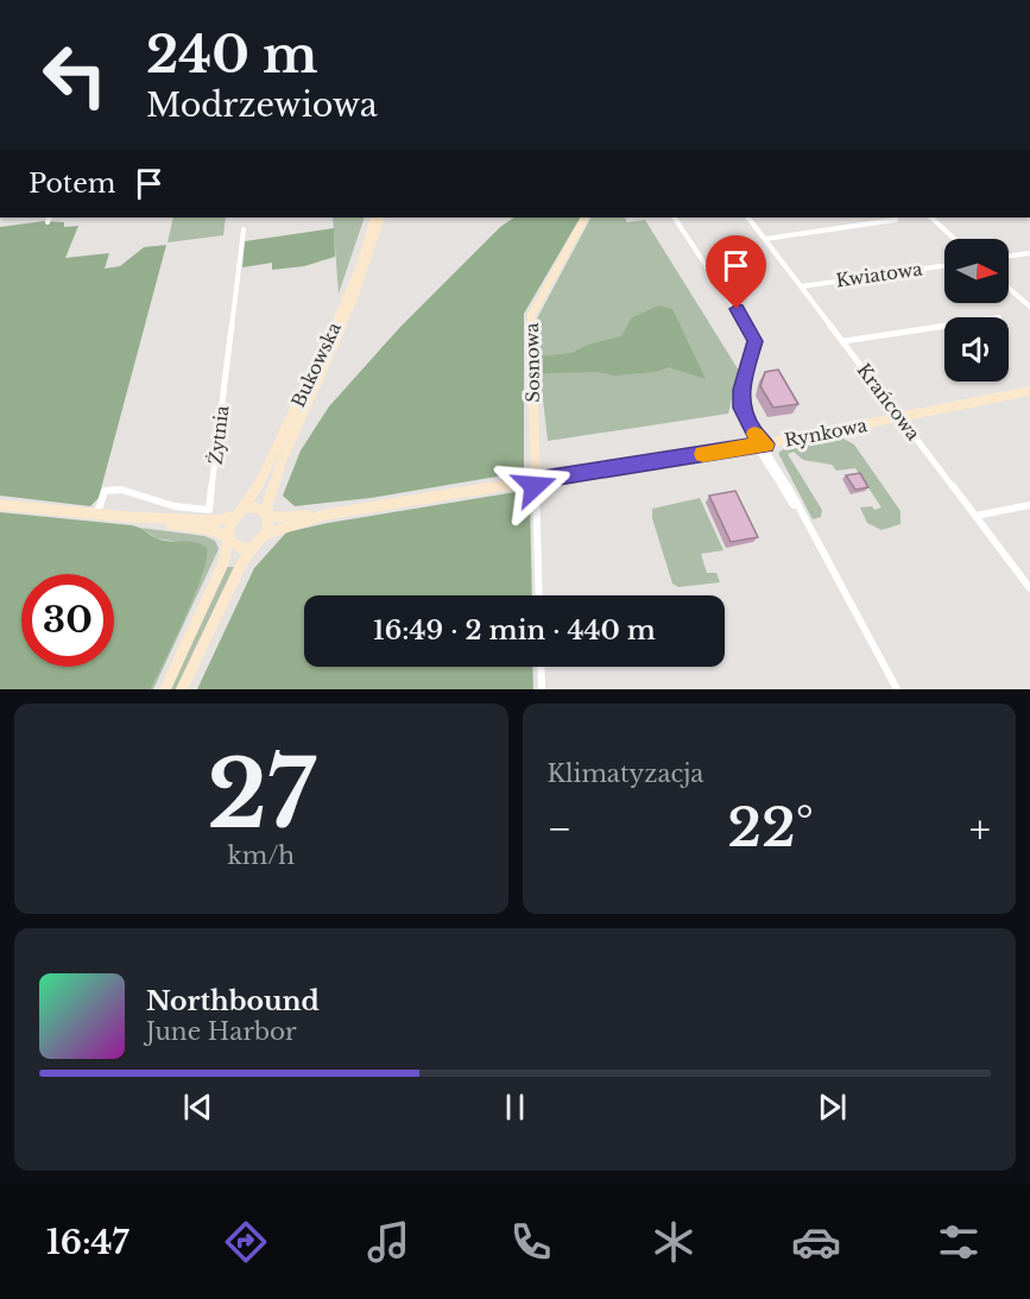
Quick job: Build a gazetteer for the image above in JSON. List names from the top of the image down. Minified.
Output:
{"streets":{"street":["Kwiatowa","Sosnowa","Bukowska","Krańcowa","Rynkowa","Żytnia"]},"crossings":[["Kwiatowa","Krańcowa"],["Sosnowa","Rynkowa"],["Bukowska","Rynkowa"],["Krańcowa","Rynkowa"]],"north":"right","page":{"turn":["240 m","Modrzewiowa"],"then":"Potem","limit":"30","trip":"16:49 · 2 min · 440 m","tile":[["27","km/h"],"Klimatyzacja"],"heat":["−","22°","+"],"song":["Northbound","June Harbor"],"tabs":"16:47"}}
